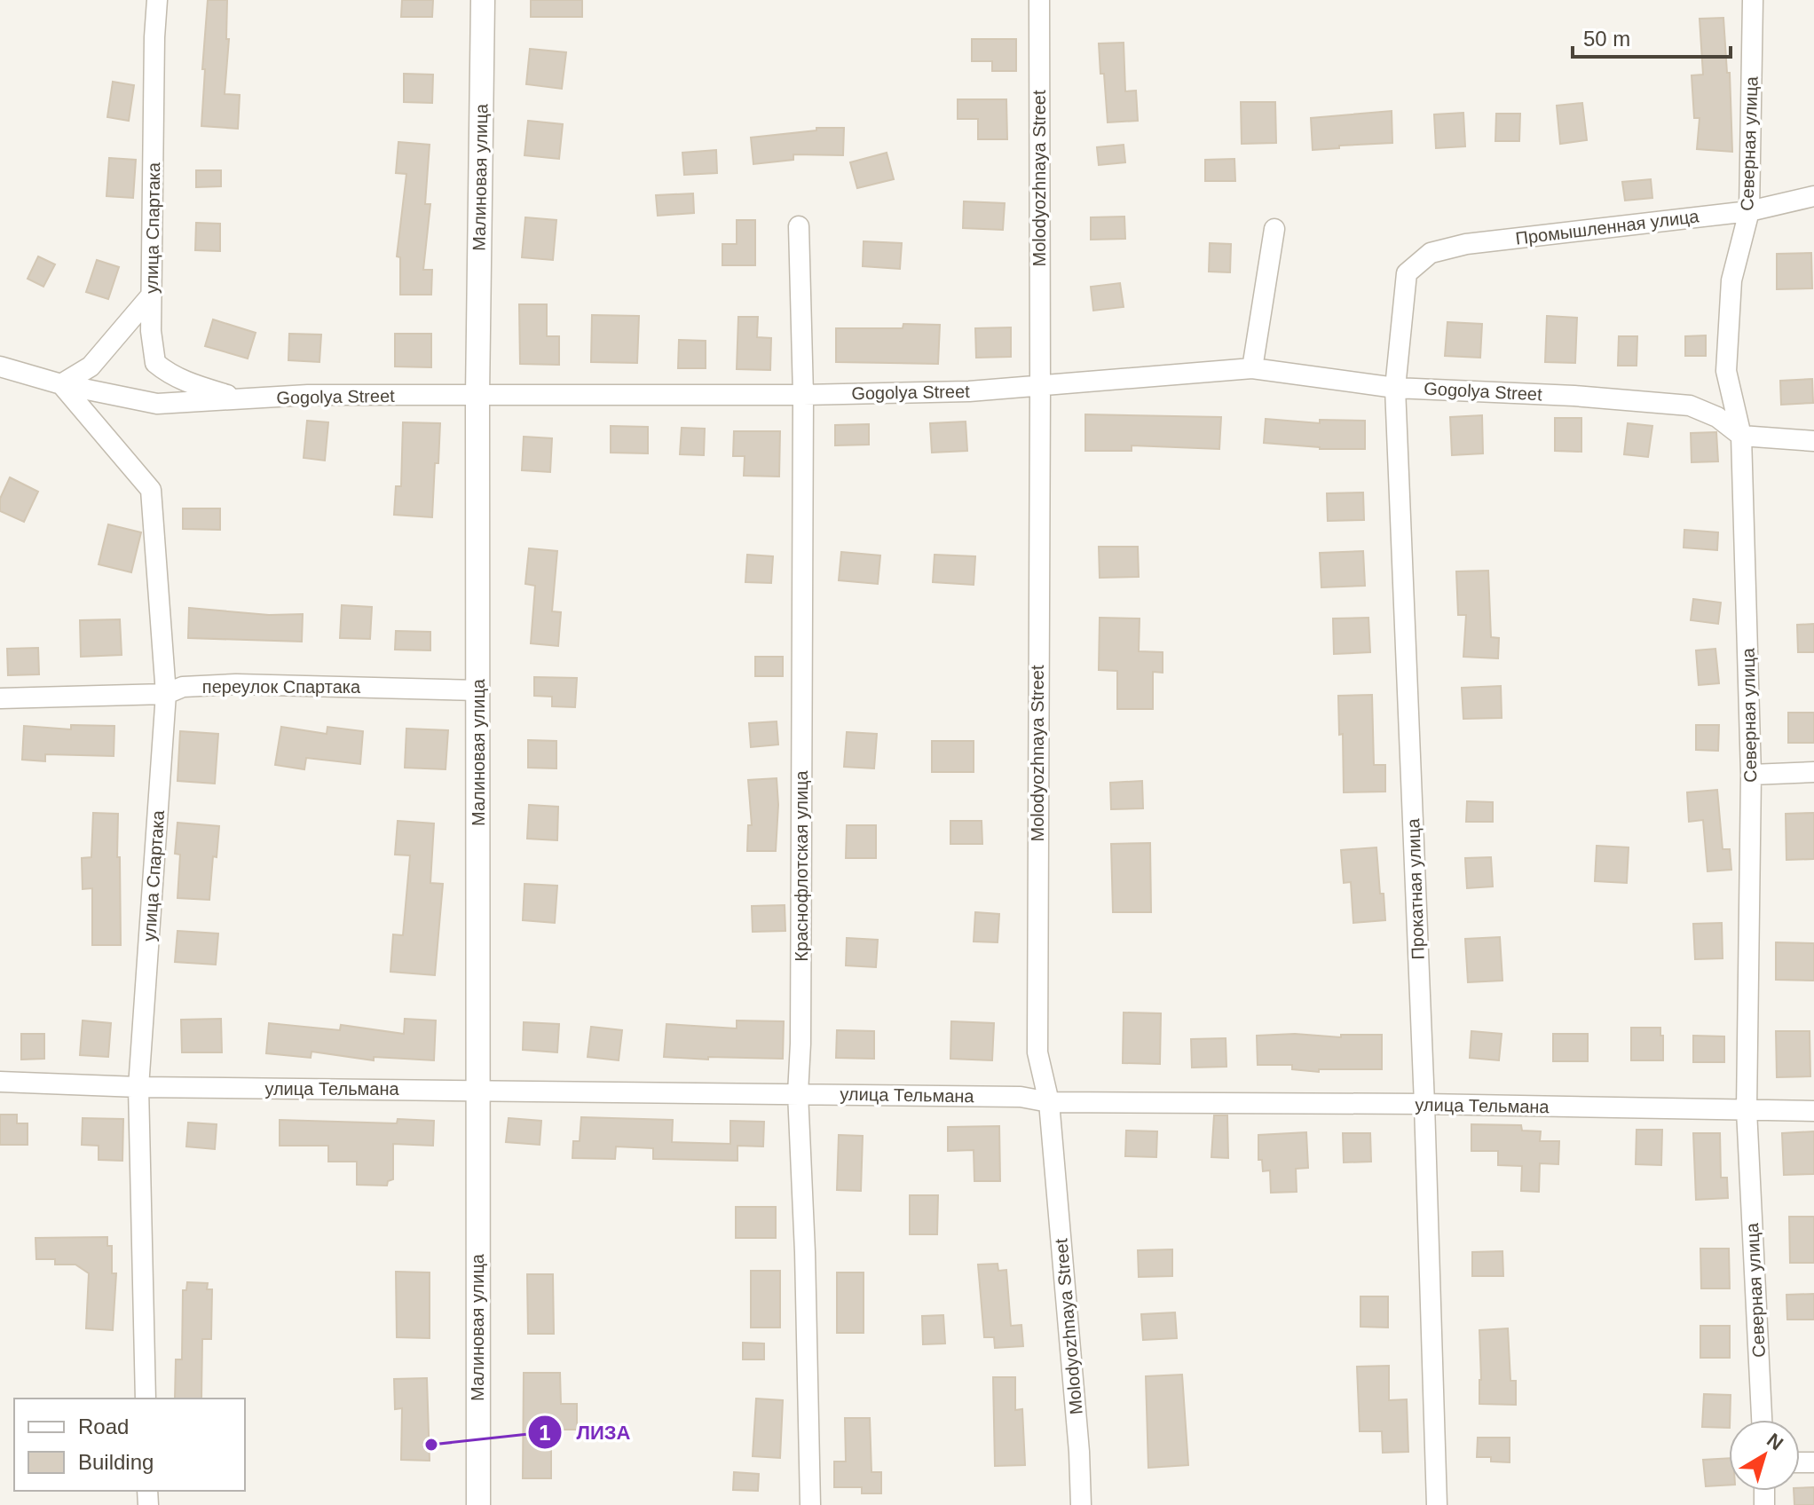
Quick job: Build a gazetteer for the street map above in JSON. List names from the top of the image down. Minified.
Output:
{"streets":{"street":["Северная улица","Малиновая улица","Molodyozhnaya Street","Промышленная улица","улица Спартака","Gogolya Street","переулок Спартака","Краснофлотская улица","Прокатная улица","улица Тельмана"]},"crossings":[["Северная улица","Промышленная улица"],["Северная улица","Gogolya Street"],["Северная улица","улица Тельмана"],["Малиновая улица","Gogolya Street"],["Малиновая улица","переулок Спартака"],["Малиновая улица","улица Тельмана"],["Molodyozhnaya Street","Gogolya Street"],["Molodyozhnaya Street","улица Тельмана"],["Промышленная улица","Прокатная улица"],["улица Спартака","Gogolya Street"],["улица Спартака","переулок Спартака"],["улица Спартака","улица Тельмана"],["Gogolya Street","Краснофлотская улица"],["Gogolya Street","Прокатная улица"],["Краснофлотская улица","улица Тельмана"],["Прокатная улица","улица Тельмана"]],"places":["ЛИЗА"],"legend":["Road","Building"],"scale_bar":"50 m","north":"top right"}
